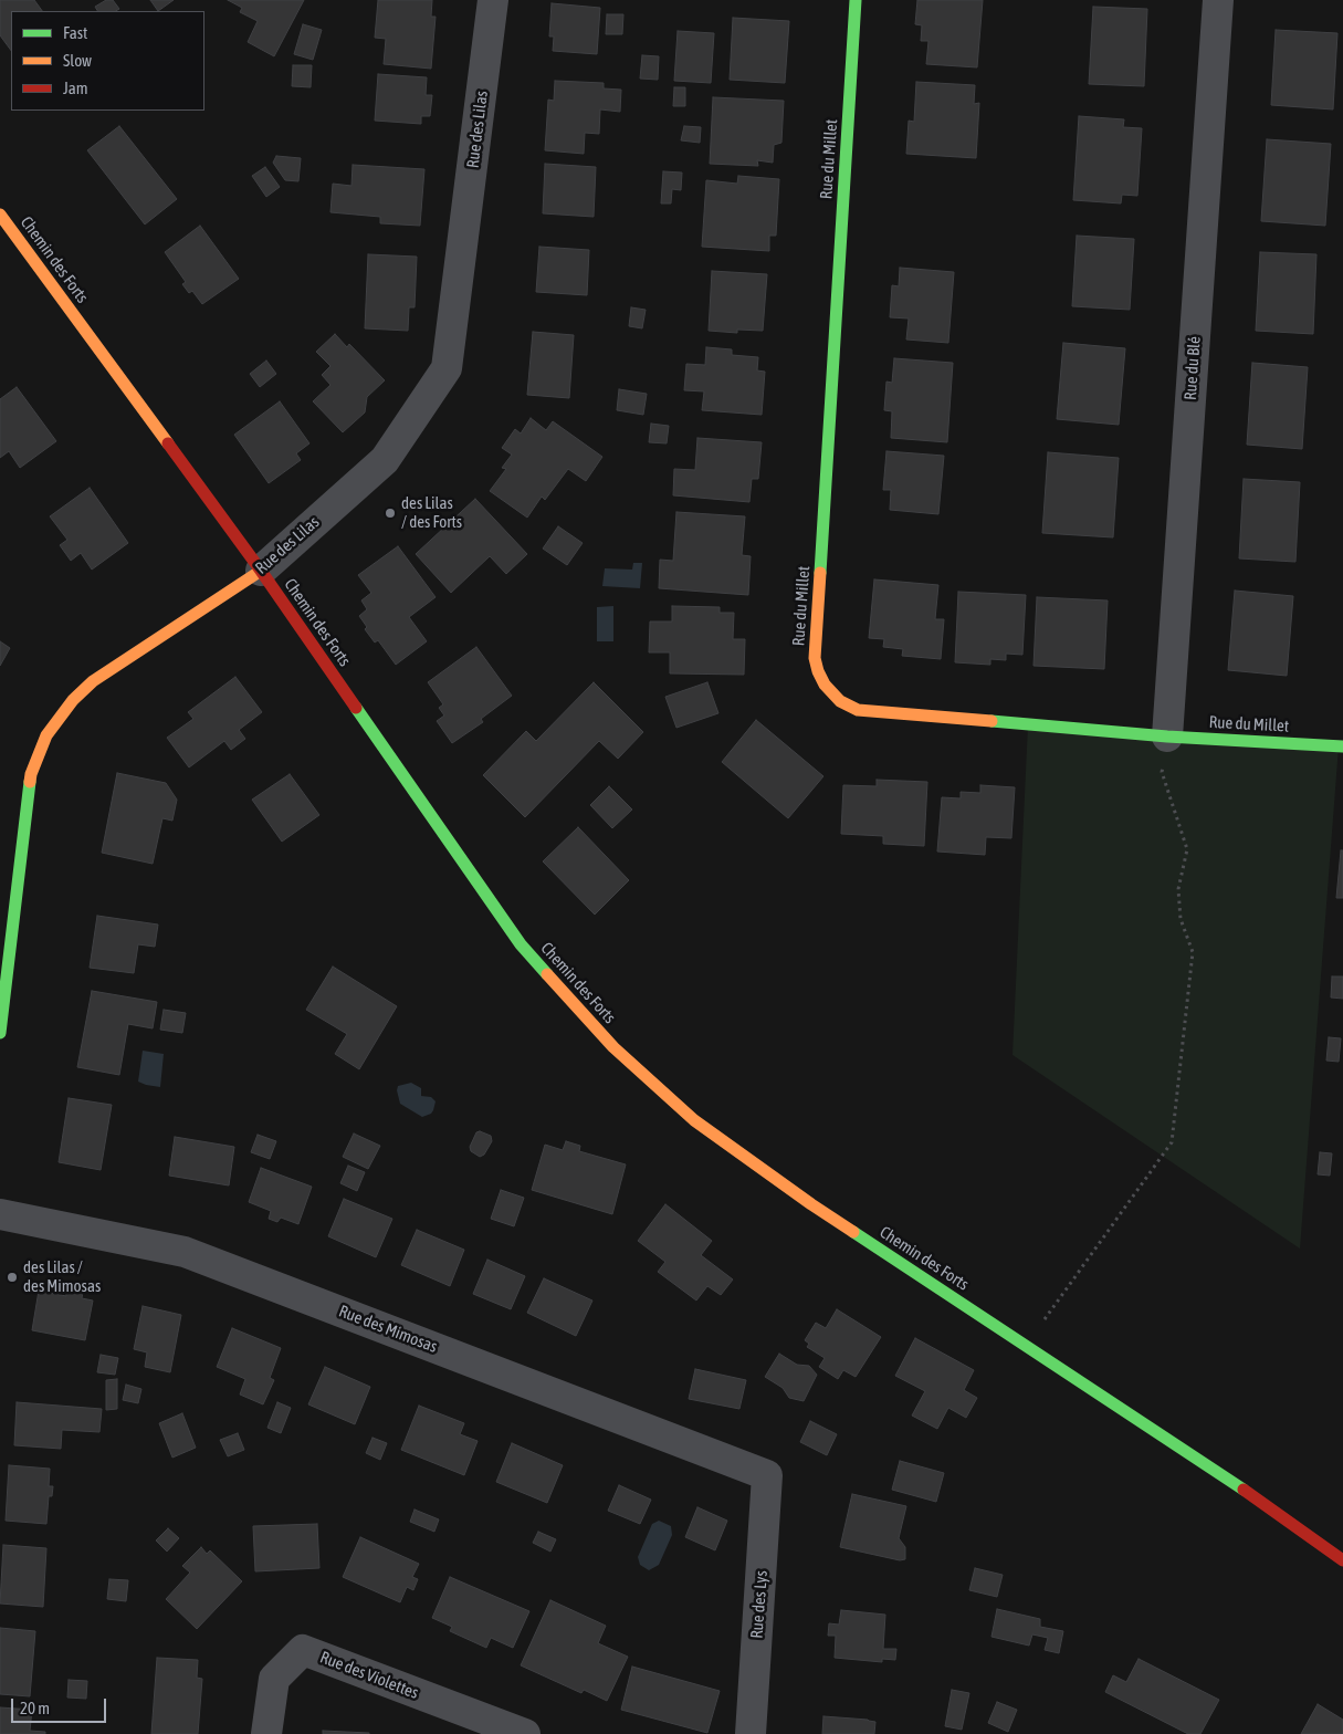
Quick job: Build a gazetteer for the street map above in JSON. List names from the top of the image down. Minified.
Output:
{"streets":{"street":["Rue des Lilas","Rue du Millet","Chemin des Forts","Rue du Blé","Rue des Mimosas","Rue des Lys","Rue des Violettes"]},"crossings":[["Rue des Lilas","Chemin des Forts"],["Rue du Millet","Rue du Blé"],["Rue des Mimosas","Rue des Lys"]],"places":["des Lilas / des Forts","des Lilas / des Mimosas"],"legend":["Fast","Slow","Jam"],"scale_bar":"20 m"}
